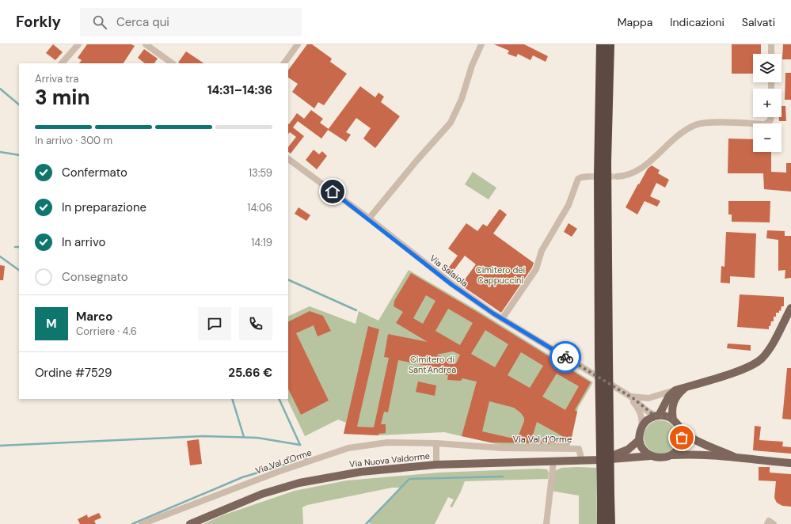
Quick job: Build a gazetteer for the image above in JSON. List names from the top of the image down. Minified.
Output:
{"streets":{"main road":["Via Nuova Valdorme"],"street":["Via Salaiola","Via Val d'Orme"]},"crossings":[["Via Salaiola","Via Nuova Valdorme"],["Via Val d'Orme","Via Nuova Valdorme"]],"parks":["Cimitero dei Cappuccini","Cimitero di Sant'Andrea"],"page":{"header":"Forkly","search":"Cerca qui","nav":["Mappa","Indicazioni","Salvati"],"map_buttons":["+","−"],"heading":["3 min","Arriva tra","14:31–14:36"],"panel":["Marco","Corriere · 4.6","Ordine #7529","25.66 €"],"bar":"In arrivo · 300 m","list":[["Confermato","13:59"],["In preparazione","14:06"],["In arrivo","14:19"],"Consegnato"],"round":"M"}}
